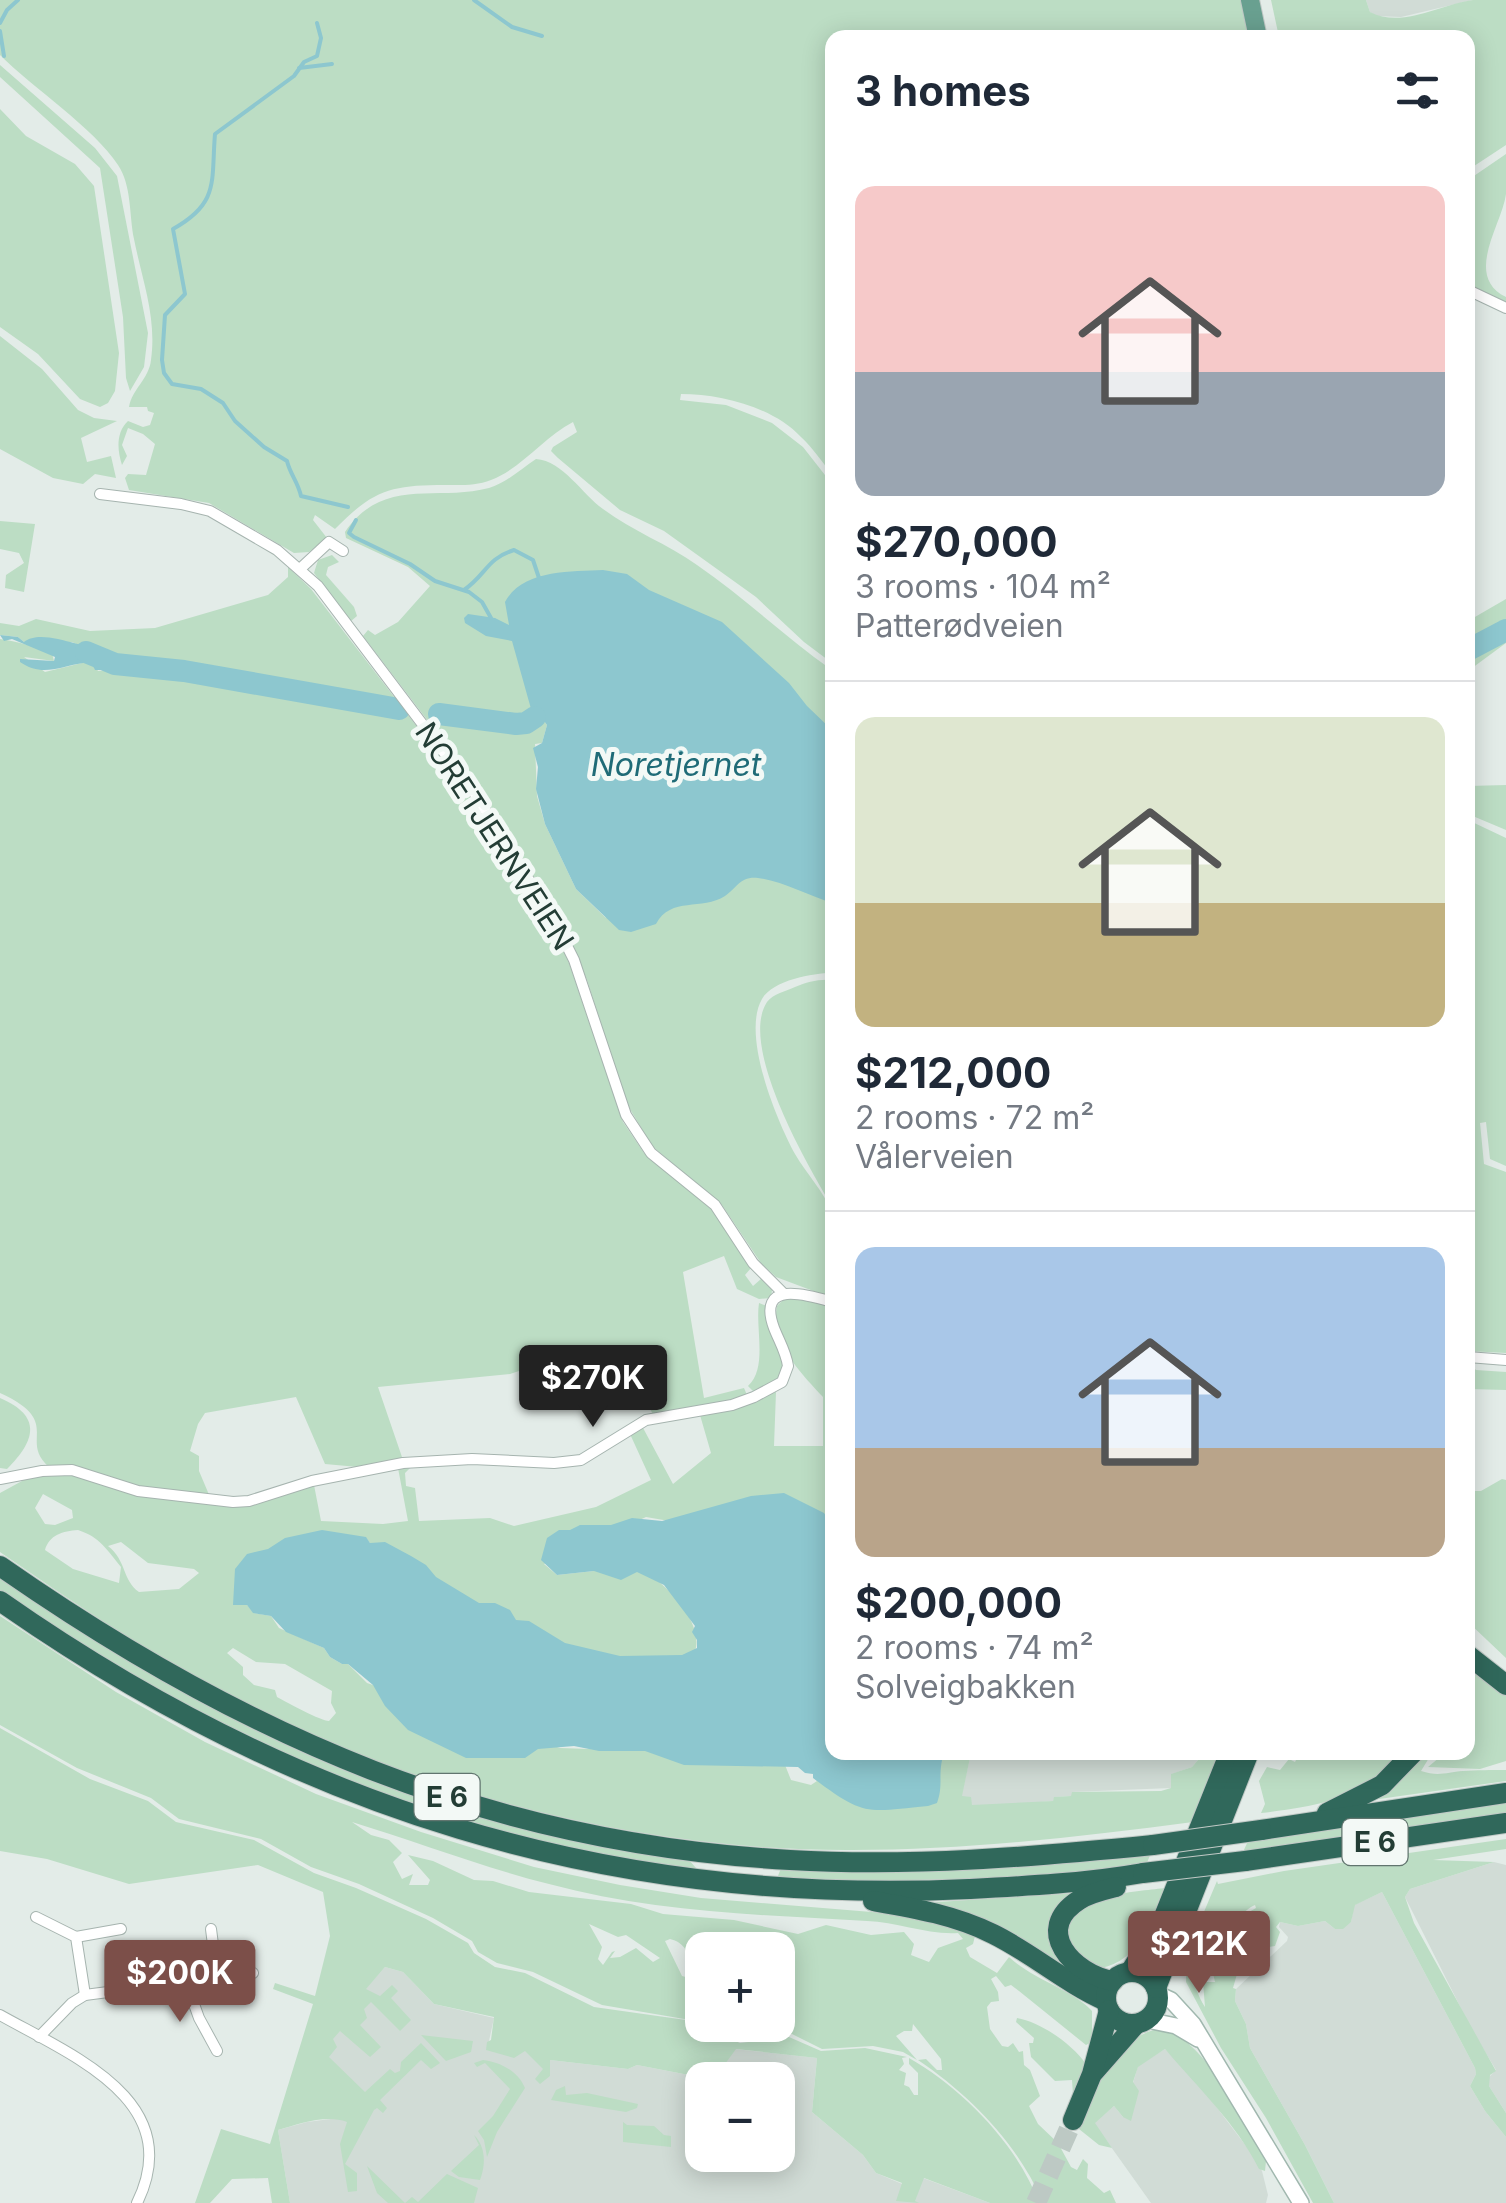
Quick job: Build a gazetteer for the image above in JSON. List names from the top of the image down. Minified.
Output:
{"streets":{"highway":["E 6"],"street":["NORETJERNVEIEN"]},"water":["Noretjernet"],"page":{"heading":"3 homes","list":[{"name":"$270,000","note":"3 rooms · 104 m² · Patterødveien"},{"name":"$212,000","note":"2 rooms · 72 m² · Vålerveien"},{"name":"$200,000","note":"2 rooms · 74 m² · Solveigbakken"}],"price":["$270K","$212K","$200K"],"map_buttons":["+","−"]}}
